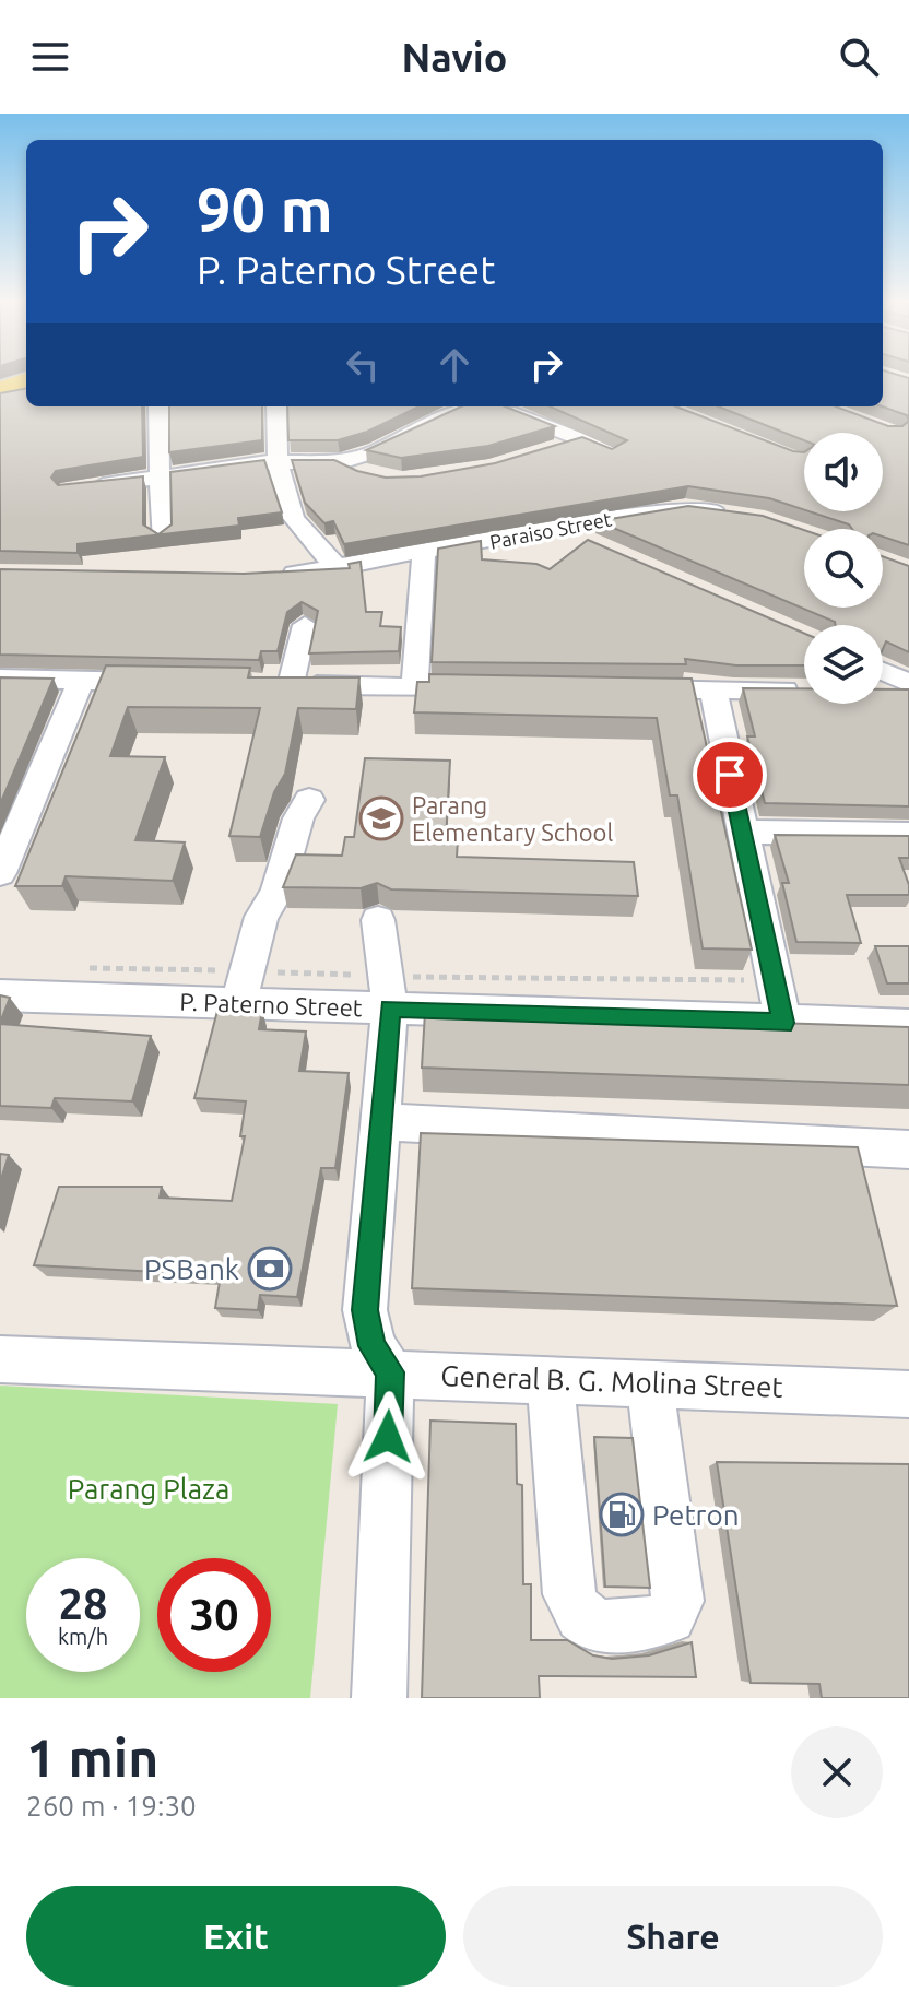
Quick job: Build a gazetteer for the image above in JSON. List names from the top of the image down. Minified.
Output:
{"streets":{"street":["Paraiso Street","P. Paterno Street","General B. G. Molina Street"]},"parks":["Parang Plaza"],"places":{"school or university":["Parang Elementary School"],"bank":["PSBank"],"fuel station":["Petron"]},"page":{"header":"Navio","turn":["90 m","P. Paterno Street"],"speed":"28 km/h","limit":"30","heading":["1 min","260 m · 19:30"],"buttons":["Exit","Share"]}}
